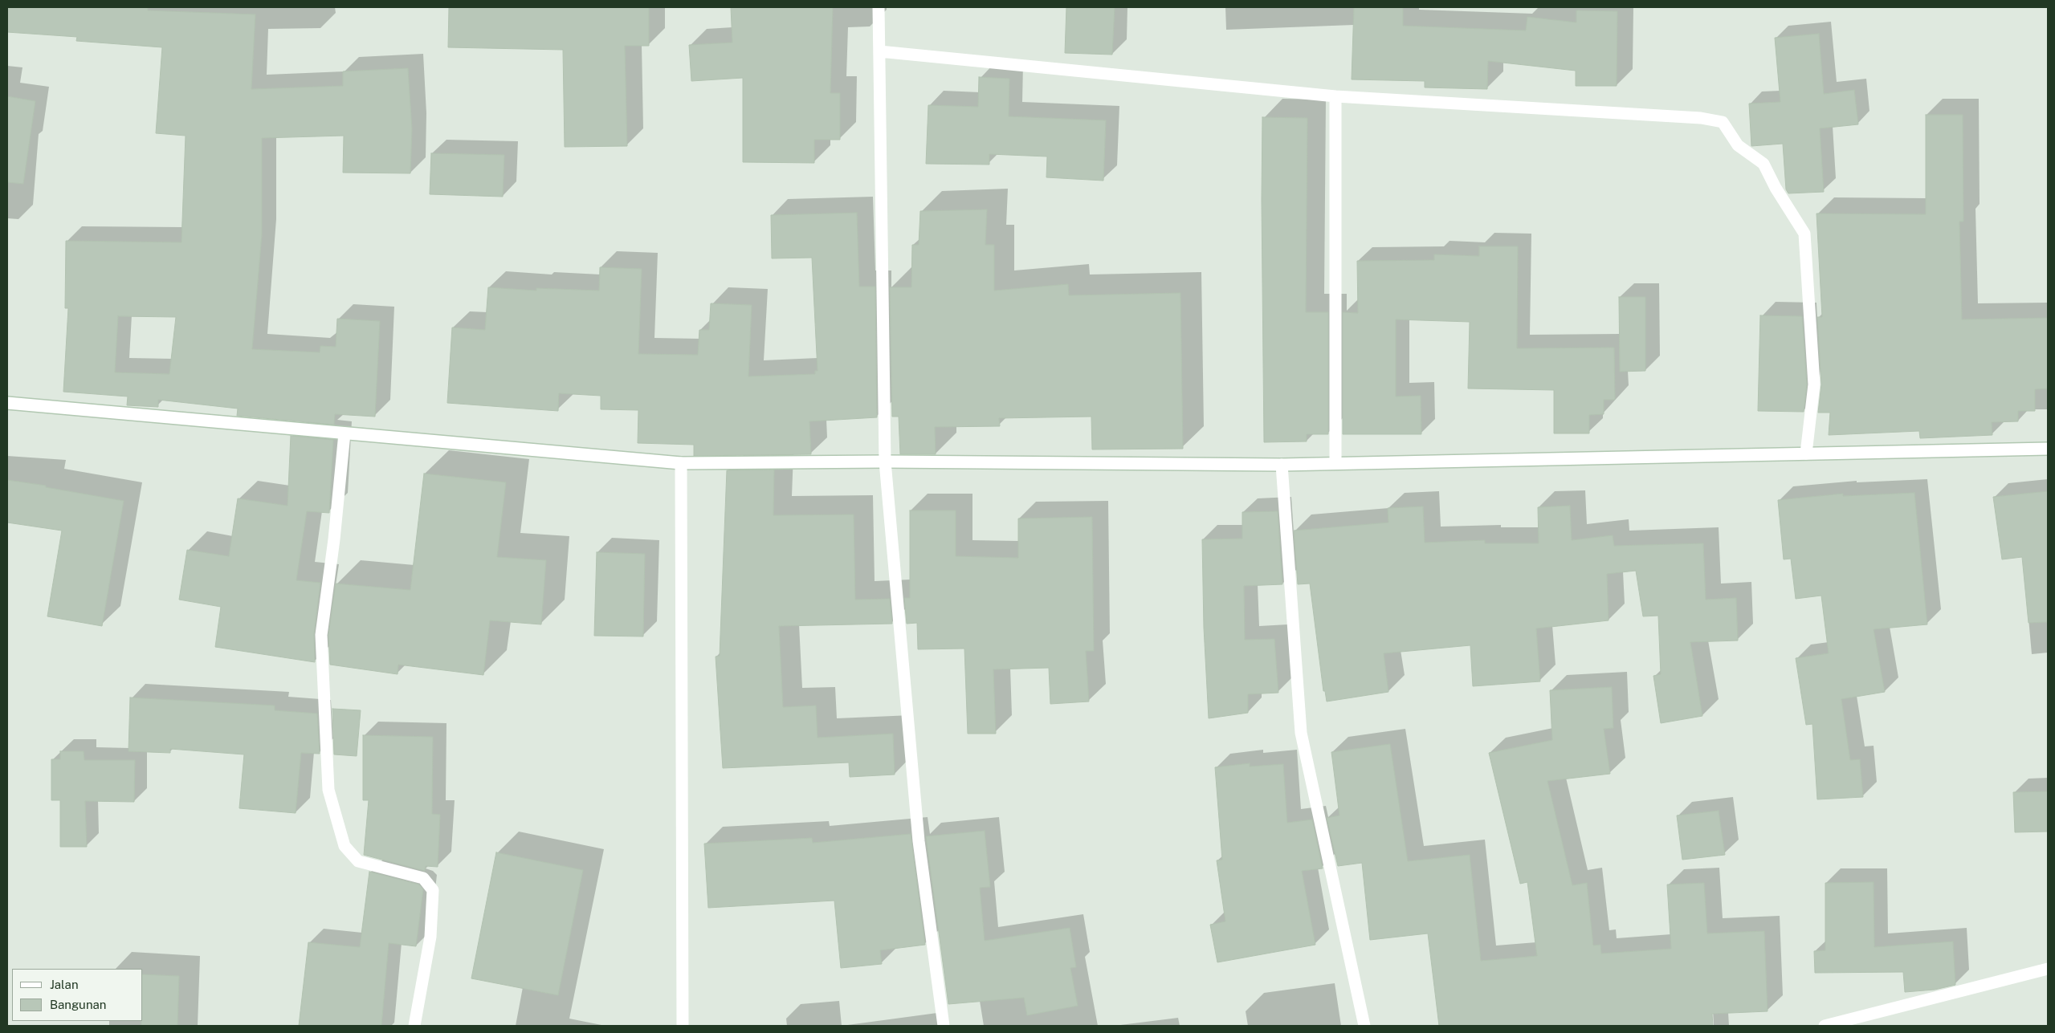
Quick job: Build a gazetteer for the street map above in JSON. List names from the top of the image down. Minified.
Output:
{"legend":["Jalan","Bangunan"]}
